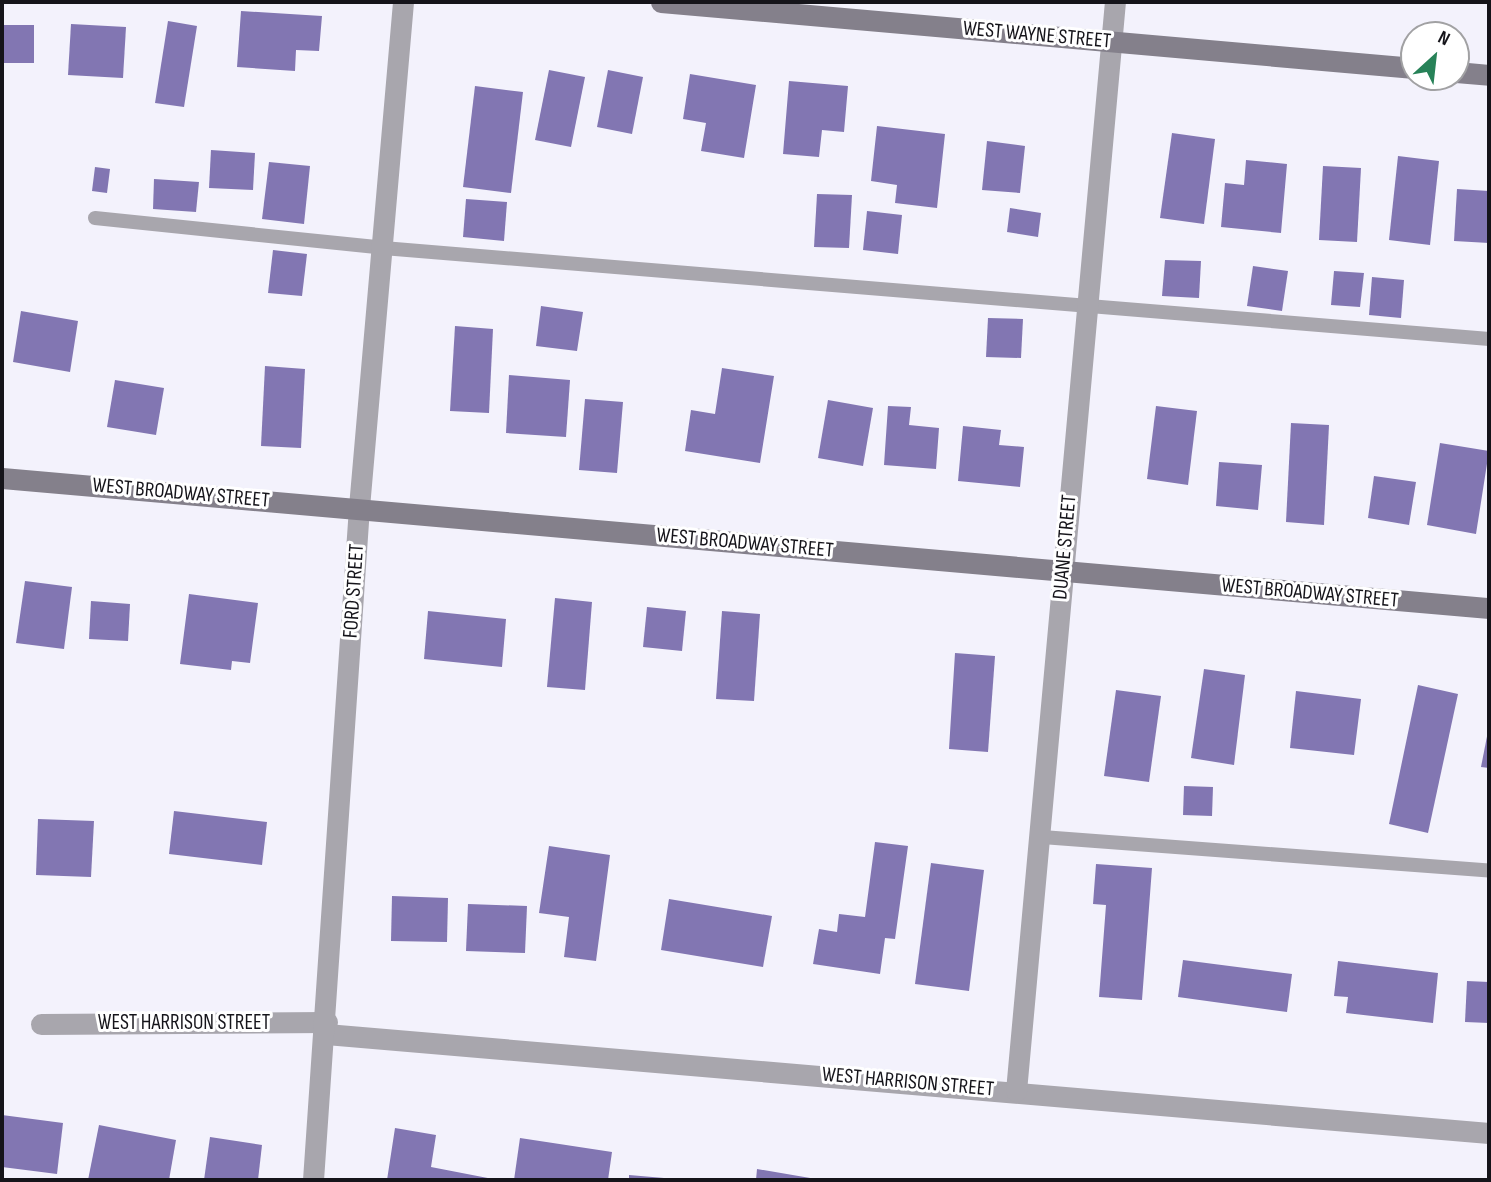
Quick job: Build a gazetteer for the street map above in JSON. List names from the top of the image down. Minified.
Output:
{"streets":{"street":["WEST WAYNE STREET","WEST BROADWAY STREET","DUANE STREET","FORD STREET","WEST HARRISON STREET"]},"crossings":[["WEST WAYNE STREET","DUANE STREET"],["WEST BROADWAY STREET","DUANE STREET"],["WEST BROADWAY STREET","FORD STREET"],["DUANE STREET","WEST HARRISON STREET"],["FORD STREET","WEST HARRISON STREET"]],"north":"top right"}
